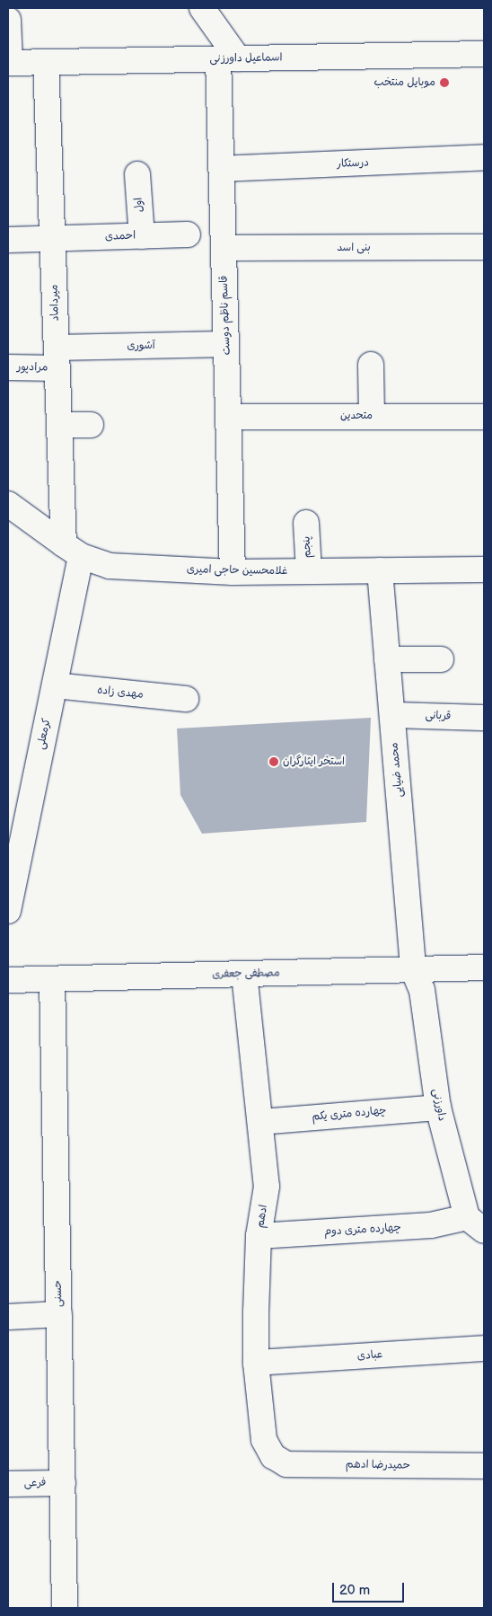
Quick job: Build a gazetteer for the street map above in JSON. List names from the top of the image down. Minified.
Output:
{"streets":{"street":["اسماعیل داورزنی","درستکار","اول","احمدی","بنی اسد","میرداماد","قاسم ناظم دوست","آشوری","مرادپور","متحدین","پنجم","غلامحسین حاجی امیری","مهدی زاده","قربانی","کرمعلی","محمد ضیایی","مصطفی جعفری","داورزنی","چهارده متری یکم","ادهم","چهارده متری دوم","حسنی","عبادی","حمیدرضا ادهم","فرعی"]},"crossings":[["اسماعیل داورزنی","میرداماد"],["اسماعیل داورزنی","قاسم ناظم دوست"],["درستکار","قاسم ناظم دوست"],["اول","احمدی"],["احمدی","میرداماد"],["بنی اسد","قاسم ناظم دوست"],["میرداماد","آشوری"],["میرداماد","مرادپور"],["میرداماد","غلامحسین حاجی امیری"],["میرداماد","کرمعلی"],["قاسم ناظم دوست","آشوری"],["قاسم ناظم دوست","متحدین"],["قاسم ناظم دوست","غلامحسین حاجی امیری"],["آشوری","مرادپور"],["پنجم","غلامحسین حاجی امیری"],["غلامحسین حاجی امیری","کرمعلی"],["غلامحسین حاجی امیری","محمد ضیایی"],["مهدی زاده","کرمعلی"],["قربانی","محمد ضیایی"],["محمد ضیایی","مصطفی جعفری"],["محمد ضیایی","داورزنی"],["مصطفی جعفری","داورزنی"],["مصطفی جعفری","ادهم"],["مصطفی جعفری","حسنی"],["داورزنی","چهارده متری یکم"],["داورزنی","چهارده متری دوم"],["چهارده متری یکم","ادهم"],["ادهم","چهارده متری دوم"],["ادهم","عبادی"],["ادهم","حمیدرضا ادهم"],["حسنی","فرعی"]],"places":["موبایل منتخب","استخر ایثارگران"],"scale_bar":"20 m"}
